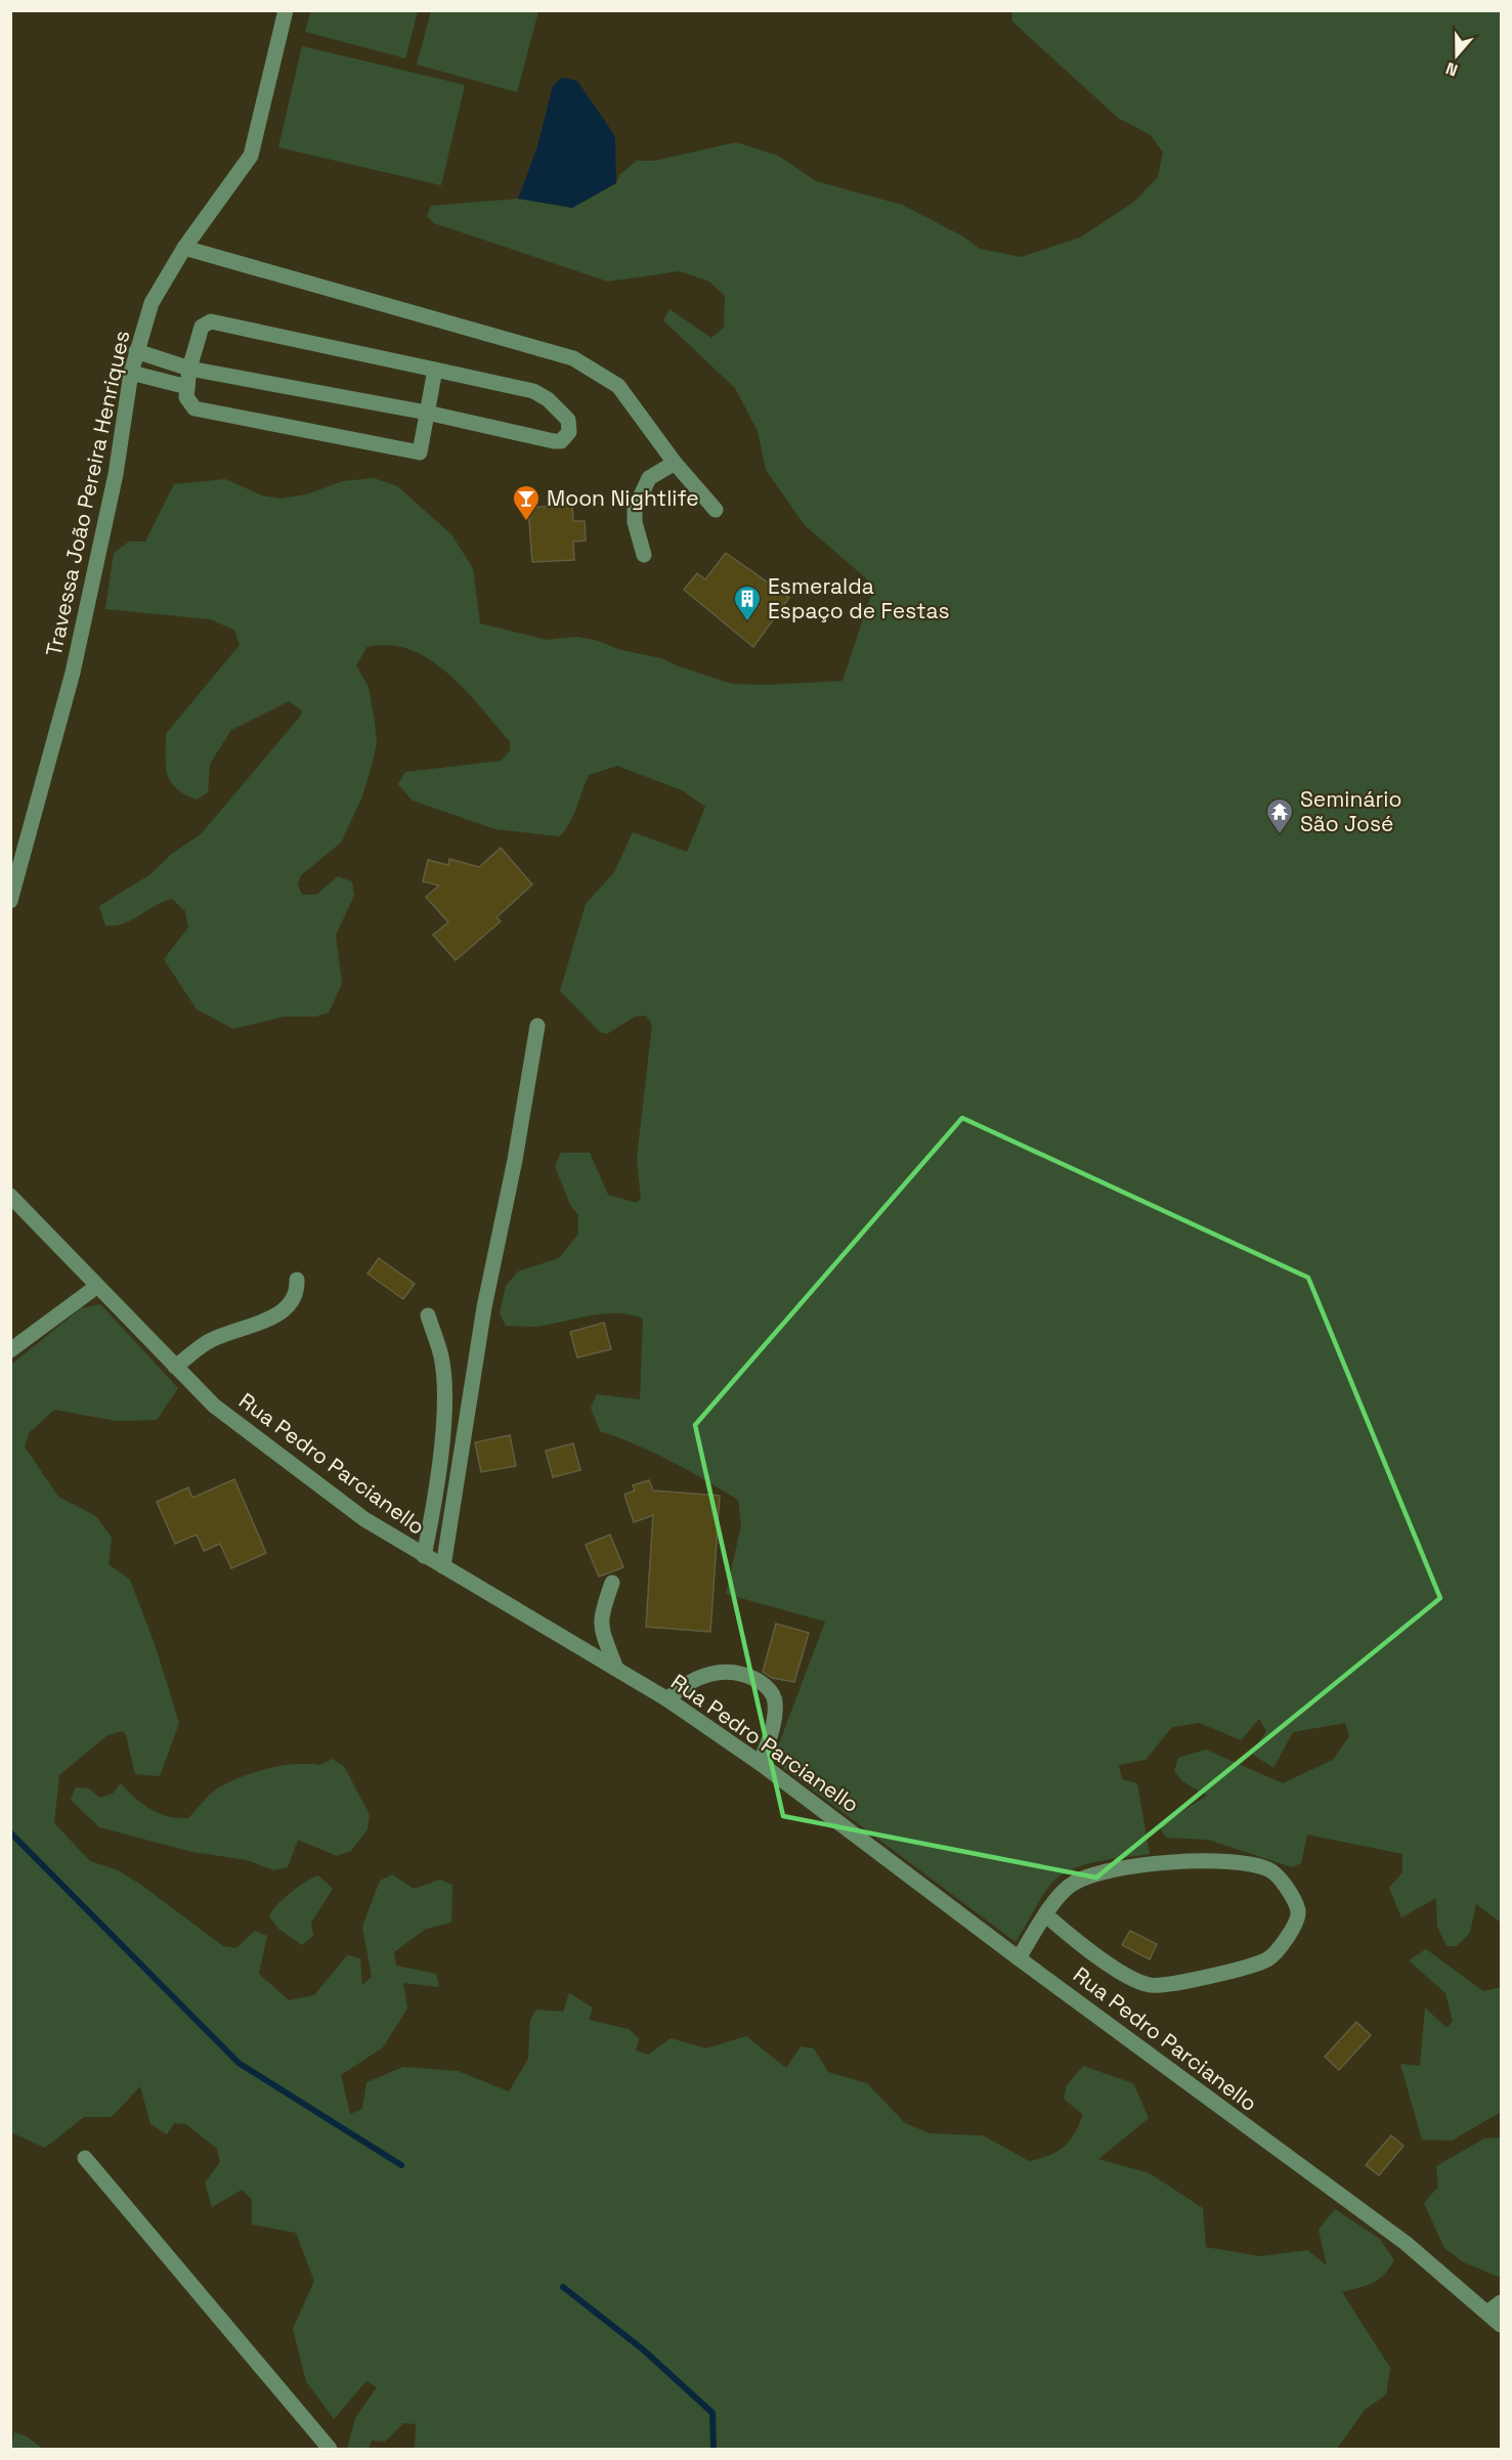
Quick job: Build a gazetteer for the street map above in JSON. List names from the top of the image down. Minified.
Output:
{"streets":{"street":["Travessa João Pereira Henriques","Rua Pedro Parcianello"]},"places":{"bar":["Moon Nightlife"],"building":["Esmeralda Espaço de Festas"],"temple":["Seminário São José"]},"north":"bottom"}
